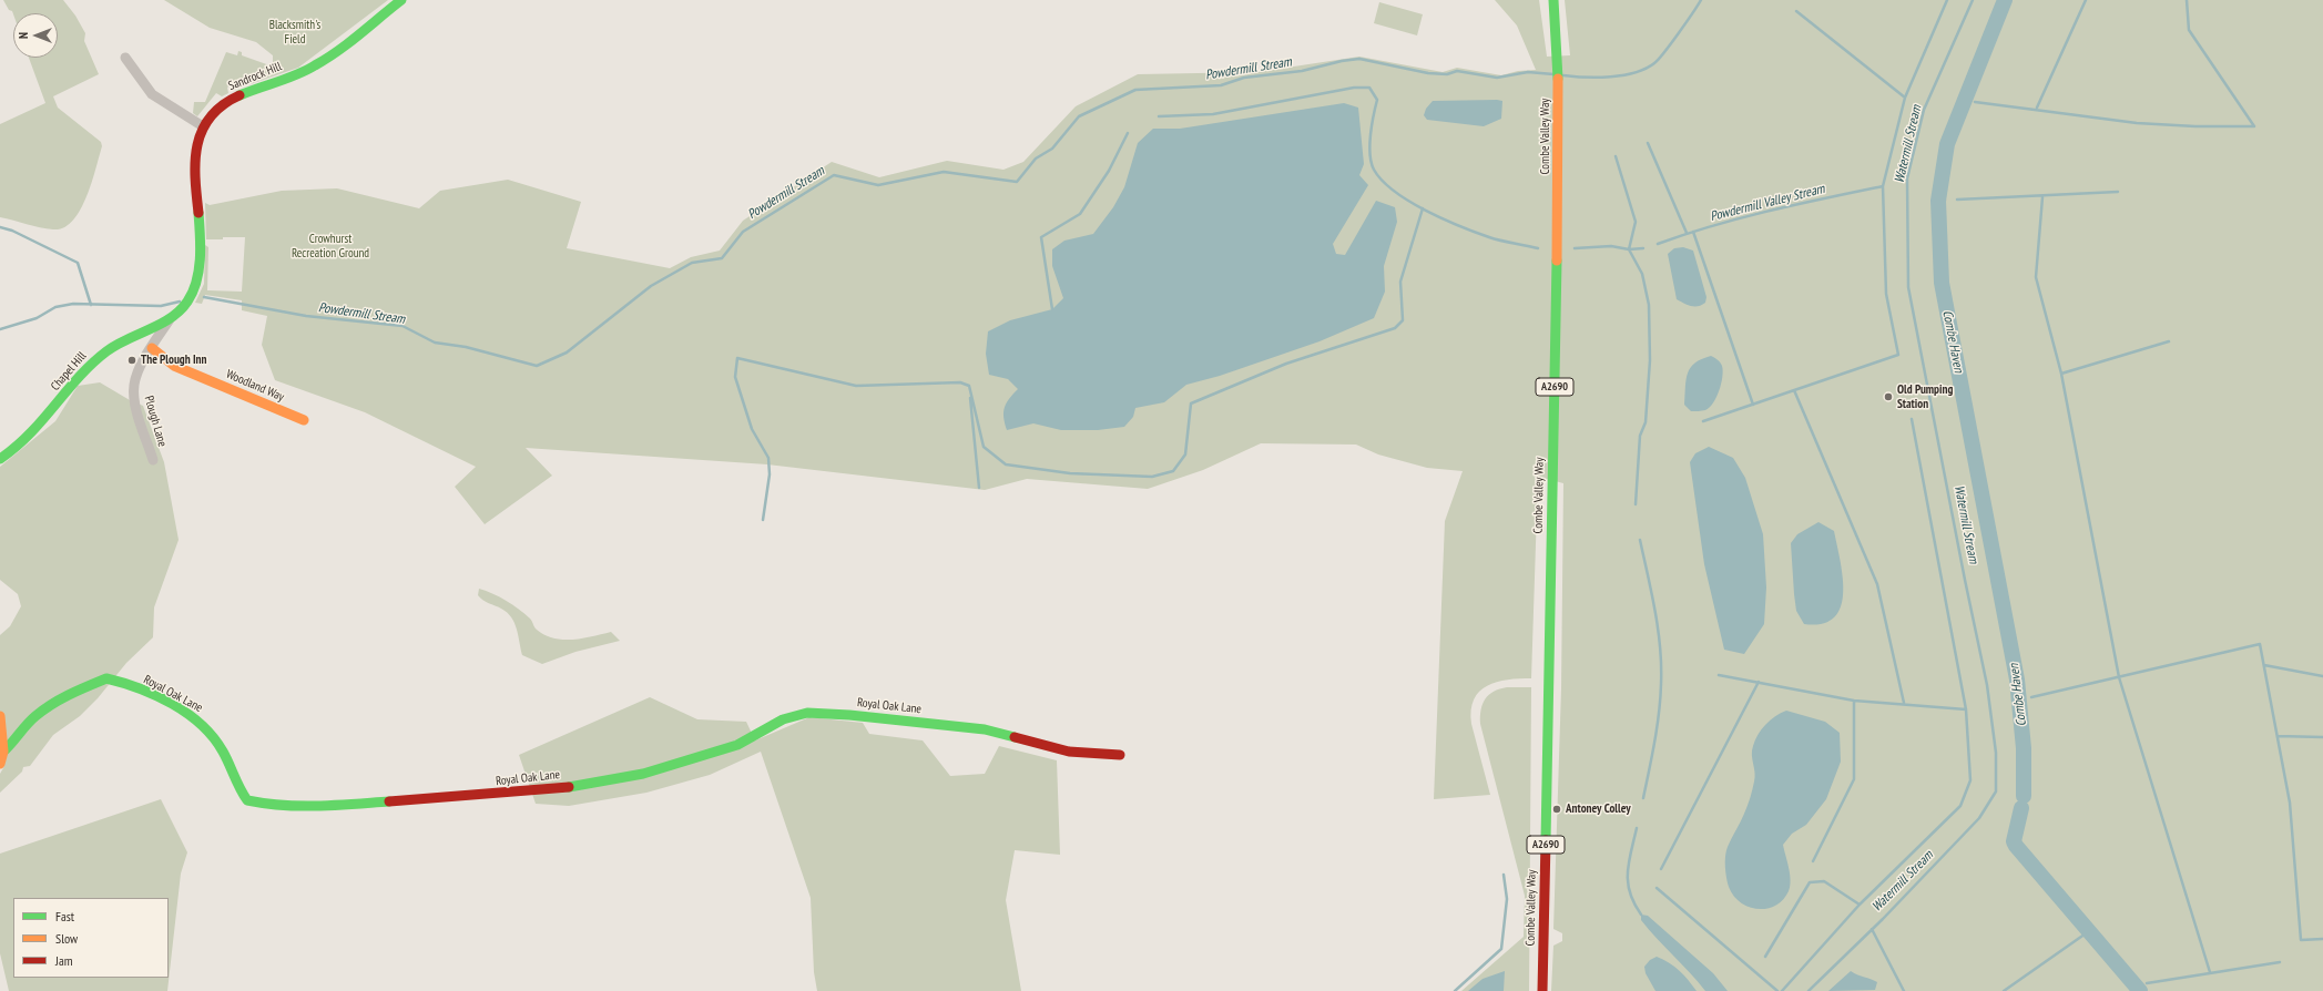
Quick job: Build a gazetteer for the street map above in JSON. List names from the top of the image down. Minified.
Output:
{"streets":{"street":["Sandrock Hill","Combe Valley Way","Chapel Hill","Woodland Way","A2690","Plough Lane","Royal Oak Lane"]},"crossings":[["Sandrock Hill","Chapel Hill"],["Sandrock Hill","Plough Lane"],["Chapel Hill","Plough Lane"],["Woodland Way","Plough Lane"]],"water":["Powdermill Stream","Watermill Stream","Powdermill Valley Stream","Combe Haven"],"parks":["Blacksmith's Field","Crowhurst Recreation Ground"],"places":["The Plough Inn","Old Pumping Station","Antoney Colley"],"legend":["Fast","Slow","Jam"],"north":"left"}
